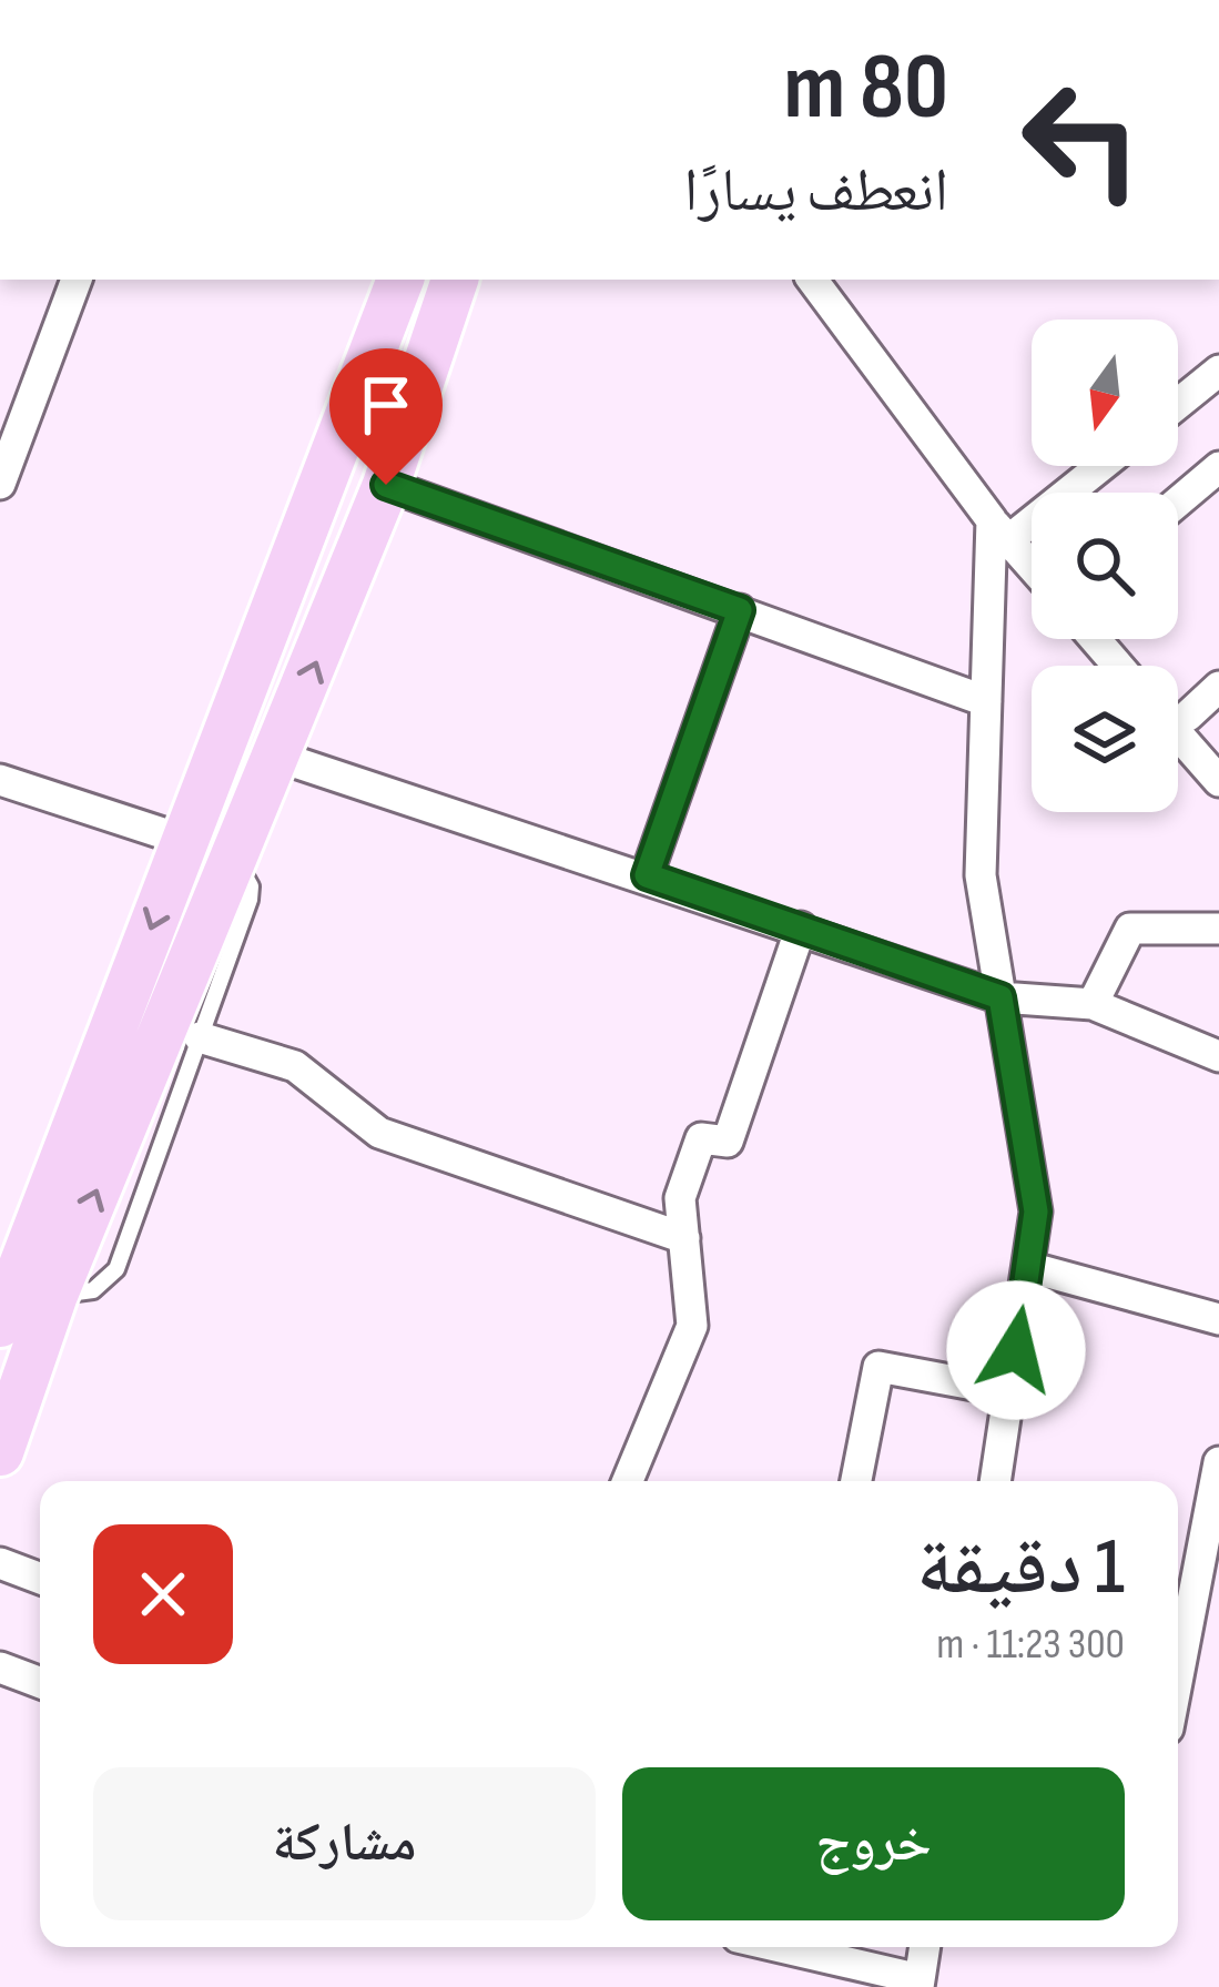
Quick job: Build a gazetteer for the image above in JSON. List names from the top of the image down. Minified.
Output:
{"north":"bottom","page":{"turn":["80 m","انعطف يسارًا"],"heading":["1 دقيقة","300 m · 11:23"],"buttons":["خروج","مشاركة"]}}
